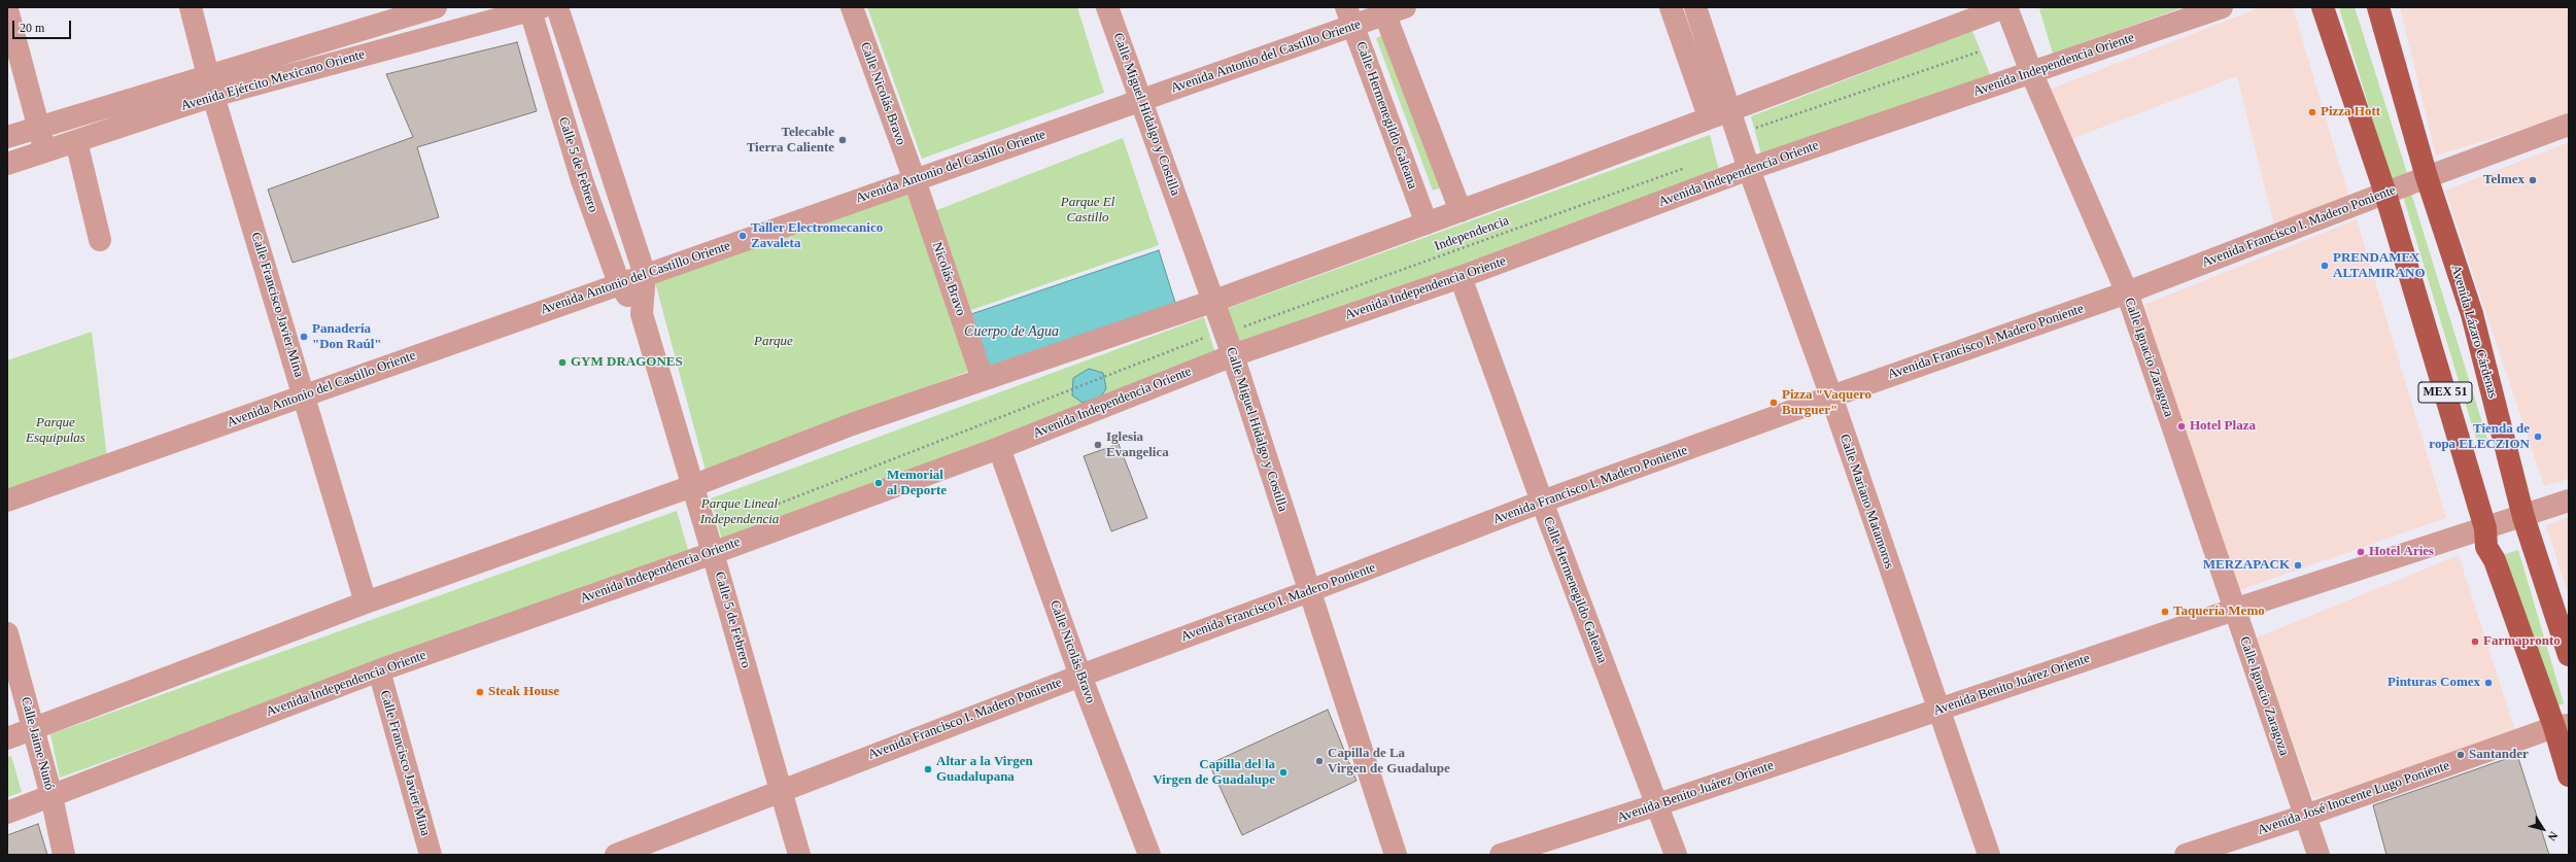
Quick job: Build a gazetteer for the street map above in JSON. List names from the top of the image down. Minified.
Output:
{"streets":{"main road":["Avenida Lázaro Cárdenas","MEX 51"],"street":["Avenida Antonio del Castillo Oriente","Avenida Independencia Oriente","Avenida Ejército Mexicano Oriente","Calle Nicolás Bravo","Calle Miguel Hidalgo y Costilla","Calle Hermenegildo Galeana","Calle 5 de Febrero","Avenida Francisco I. Madero Poniente","Nicolás Bravo","Calle Francisco Javier Mina","Calle Ignacio Zaragoza","Calle Mariano Matamoros","Avenida Benito Juárez Oriente","Calle Jaime Nunó","Avenida José Inocente Lugo Poniente"],"path":["Independencia"]},"crossings":[["Avenida Antonio del Castillo Oriente","Calle Nicolás Bravo"],["Avenida Antonio del Castillo Oriente","Calle Miguel Hidalgo y Costilla"],["Avenida Antonio del Castillo Oriente","Calle Hermenegildo Galeana"],["Avenida Antonio del Castillo Oriente","Calle 5 de Febrero"],["Avenida Antonio del Castillo Oriente","Nicolás Bravo"],["Avenida Antonio del Castillo Oriente","Calle Francisco Javier Mina"],["Avenida Independencia Oriente","Calle Nicolás Bravo"],["Avenida Independencia Oriente","Calle Miguel Hidalgo y Costilla"],["Avenida Independencia Oriente","Calle Hermenegildo Galeana"],["Avenida Independencia Oriente","Calle 5 de Febrero"],["Avenida Independencia Oriente","Calle Francisco Javier Mina"],["Avenida Independencia Oriente","Calle Ignacio Zaragoza"],["Avenida Independencia Oriente","Calle Mariano Matamoros"],["Avenida Independencia Oriente","Calle Jaime Nunó"],["Avenida Ejército Mexicano Oriente","Calle 5 de Febrero"],["Avenida Ejército Mexicano Oriente","Calle Francisco Javier Mina"],["Calle Nicolás Bravo","Avenida Francisco I. Madero Poniente"],["Calle Nicolás Bravo","Nicolás Bravo"],["Calle Miguel Hidalgo y Costilla","Avenida Francisco I. Madero Poniente"],["Calle Hermenegildo Galeana","Avenida Francisco I. Madero Poniente"],["Calle Hermenegildo Galeana","Avenida Benito Juárez Oriente"],["Calle 5 de Febrero","Avenida Francisco I. Madero Poniente"],["Avenida Francisco I. Madero Poniente","Avenida Lázaro Cárdenas"],["Avenida Francisco I. Madero Poniente","Calle Ignacio Zaragoza"],["Avenida Francisco I. Madero Poniente","MEX 51"],["Avenida Francisco I. Madero Poniente","Calle Mariano Matamoros"],["Avenida Lázaro Cárdenas","Avenida Benito Juárez Oriente"],["Calle Ignacio Zaragoza","Avenida Benito Juárez Oriente"],["Calle Ignacio Zaragoza","Avenida José Inocente Lugo Poniente"],["MEX 51","Avenida Benito Juárez Oriente"],["MEX 51","Avenida José Inocente Lugo Poniente"],["Calle Mariano Matamoros","Avenida Benito Juárez Oriente"]],"water":["Cuerpo de Agua"],"parks":["Parque El Castillo","Parque","Parque Esquipulas","Parque Lineal Independencia"],"places":["Pizza Hott","Telecable Tierra Caliente","Telmex","Taller Electromecanico Zavaleta","PRENDAMEX ALTAMIRANO","Panadería \"Don Raúl\"","GYM DRAGONES","Pizza \"Vaquero Burguer\"","Hotel Plaza","Tienda de ropa ELECZION","Iglesia Evangelica","Memorial al Deporte","Hotel Aries","MERZAPACK","Taquería Memo","Farmapronto","Pinturas Comex","Steak House","Santander","Capilla de La Virgen de Guadalupe","Altar a la Virgen Guadalupana","Capilla del la Virgen de Guadalupe"],"scale_bar":"20 m","north":"bottom right"}
